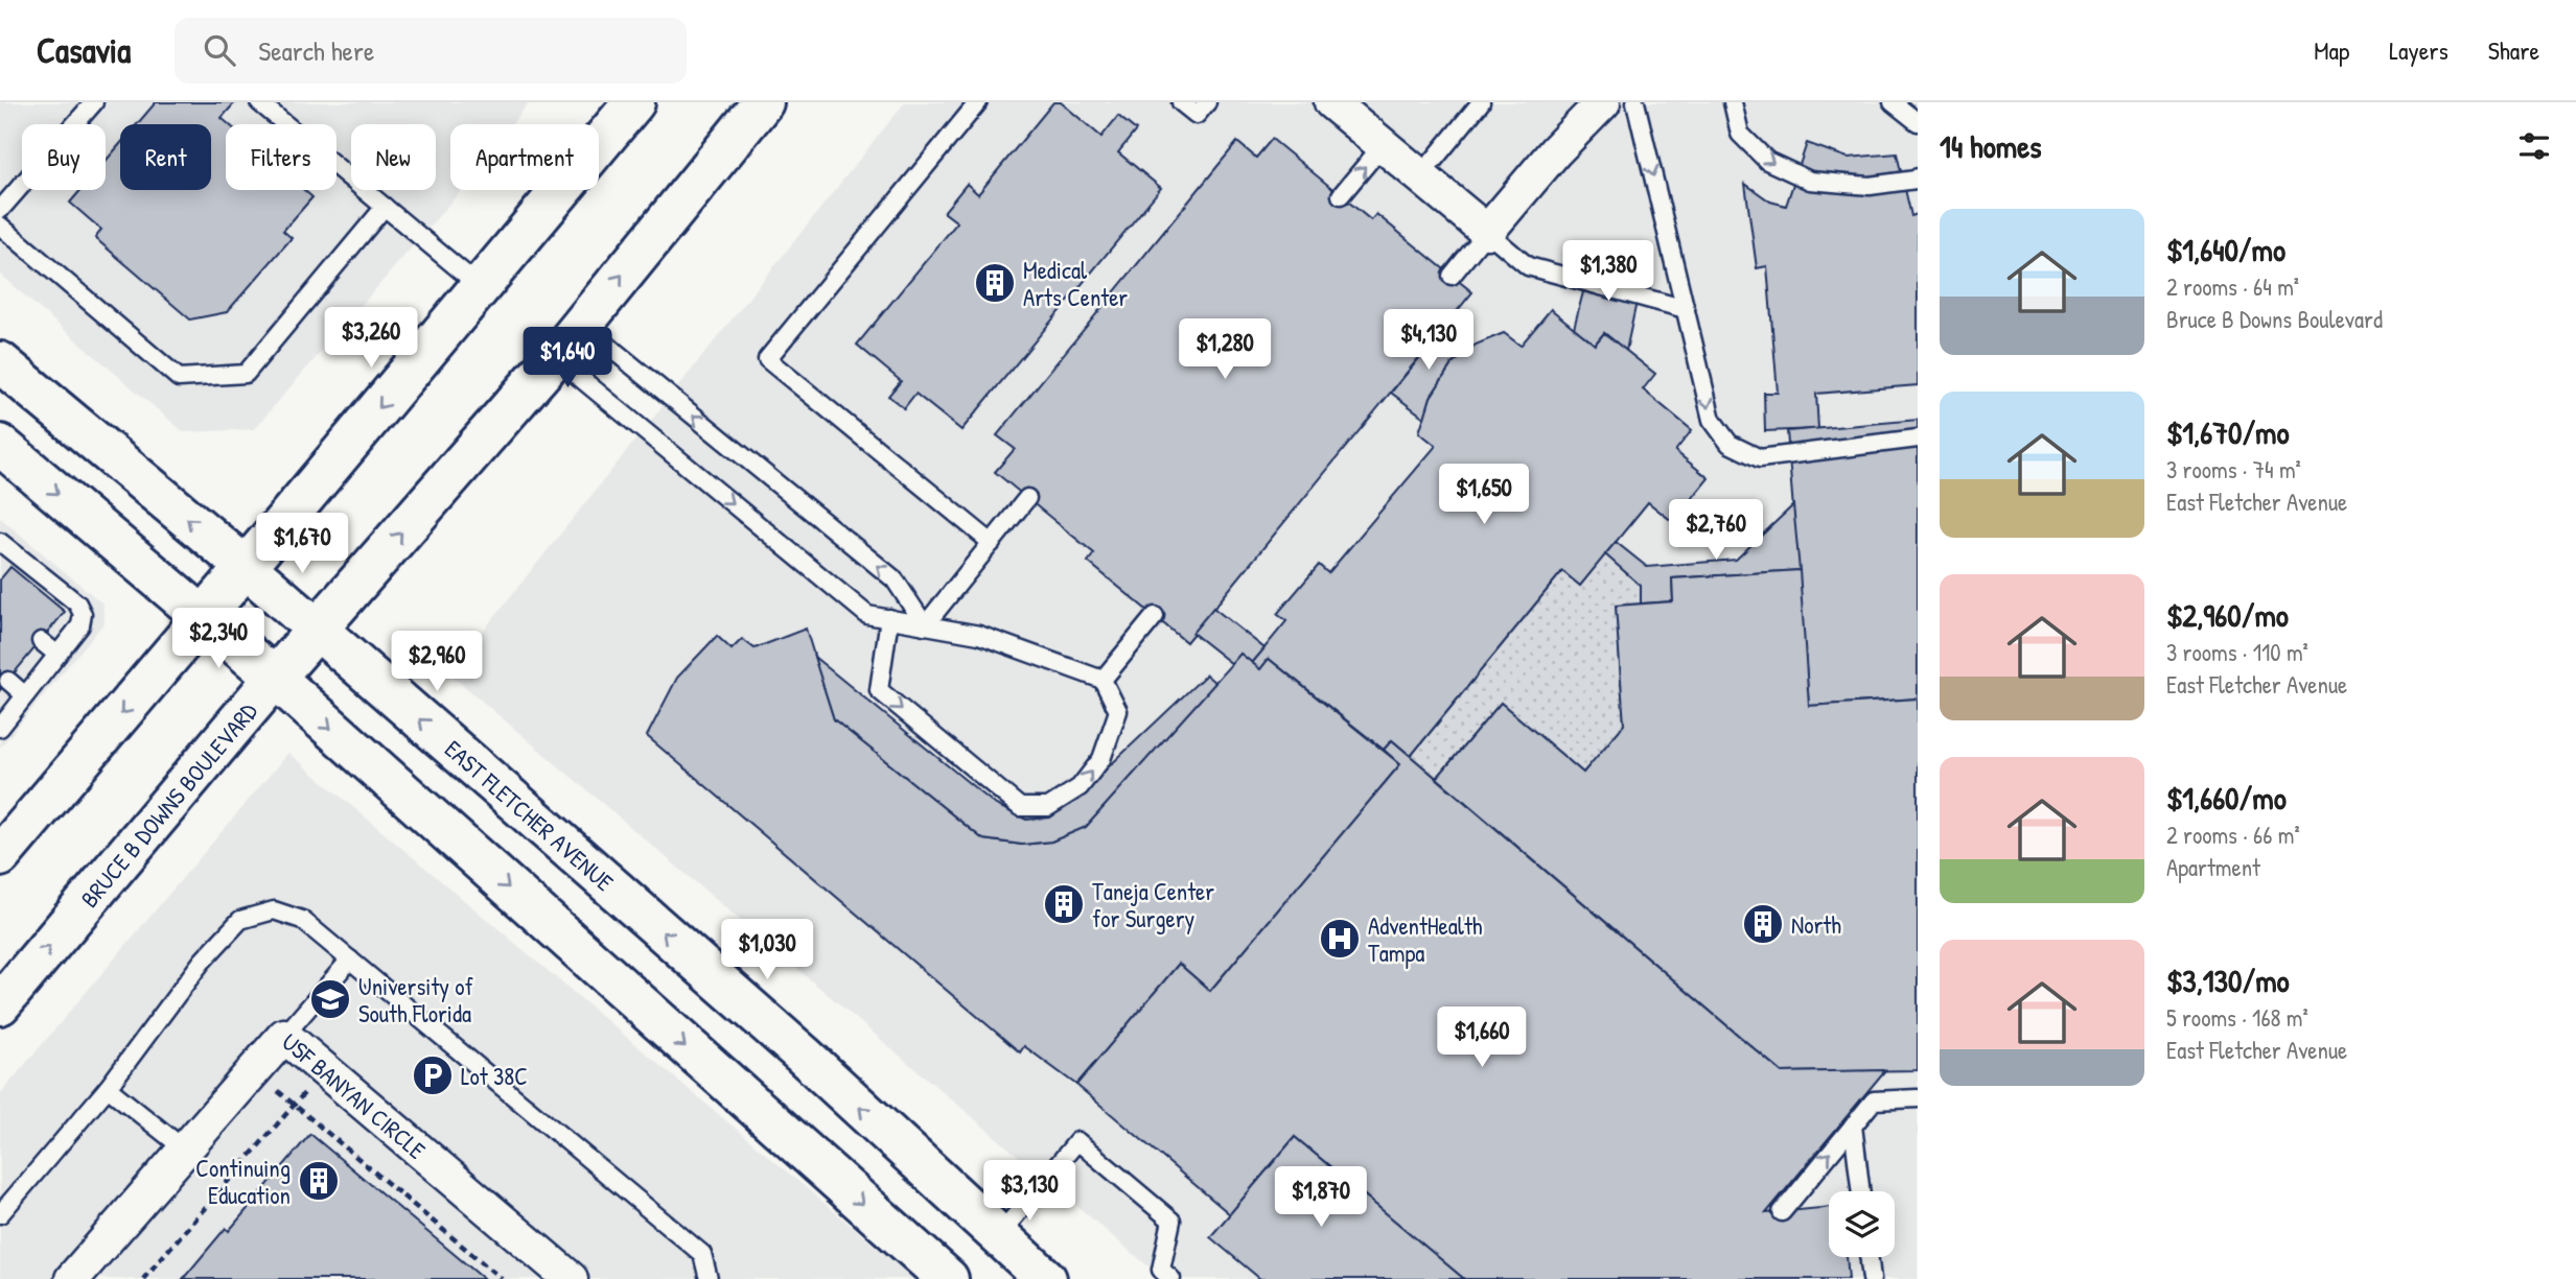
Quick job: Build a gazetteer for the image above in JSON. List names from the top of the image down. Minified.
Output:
{"streets":{"main road":["BRUCE B DOWNS BOULEVARD","EAST FLETCHER AVENUE"],"street":["USF BANYAN CIRCLE"]},"crossings":[["BRUCE B DOWNS BOULEVARD","EAST FLETCHER AVENUE"]],"places":{"building":["Medical Arts Center","Taneja Center for Surgery","North","Continuing Education"],"hospital":["AdventHealth Tampa"],"school or university":["University of South Florida"],"parking":["Lot 38C"]},"page":{"header":"Casavia","search":"Search here","nav":["Map","Layers","Share"],"heading":"14 homes","chip":["Buy","Rent","Filters","New","Apartment"],"list":[{"name":"$1,640/mo","note":"2 rooms · 64 m² · Bruce B Downs Boulevard"},{"name":"$1,670/mo","note":"3 rooms · 74 m² · East Fletcher Avenue"},{"name":"$2,960/mo","note":"3 rooms · 110 m² · East Fletcher Avenue"},{"name":"$1,660/mo","note":"2 rooms · 66 m² · Apartment"},{"name":"$3,130/mo","note":"5 rooms · 168 m² · East Fletcher Avenue"}],"price":["$1,380","$3,260","$4,130","$1,280","$1,640","$1,650","$2,760","$1,670","$2,340","$2,960","$1,030","$1,660","$3,130","$1,870"]}}
